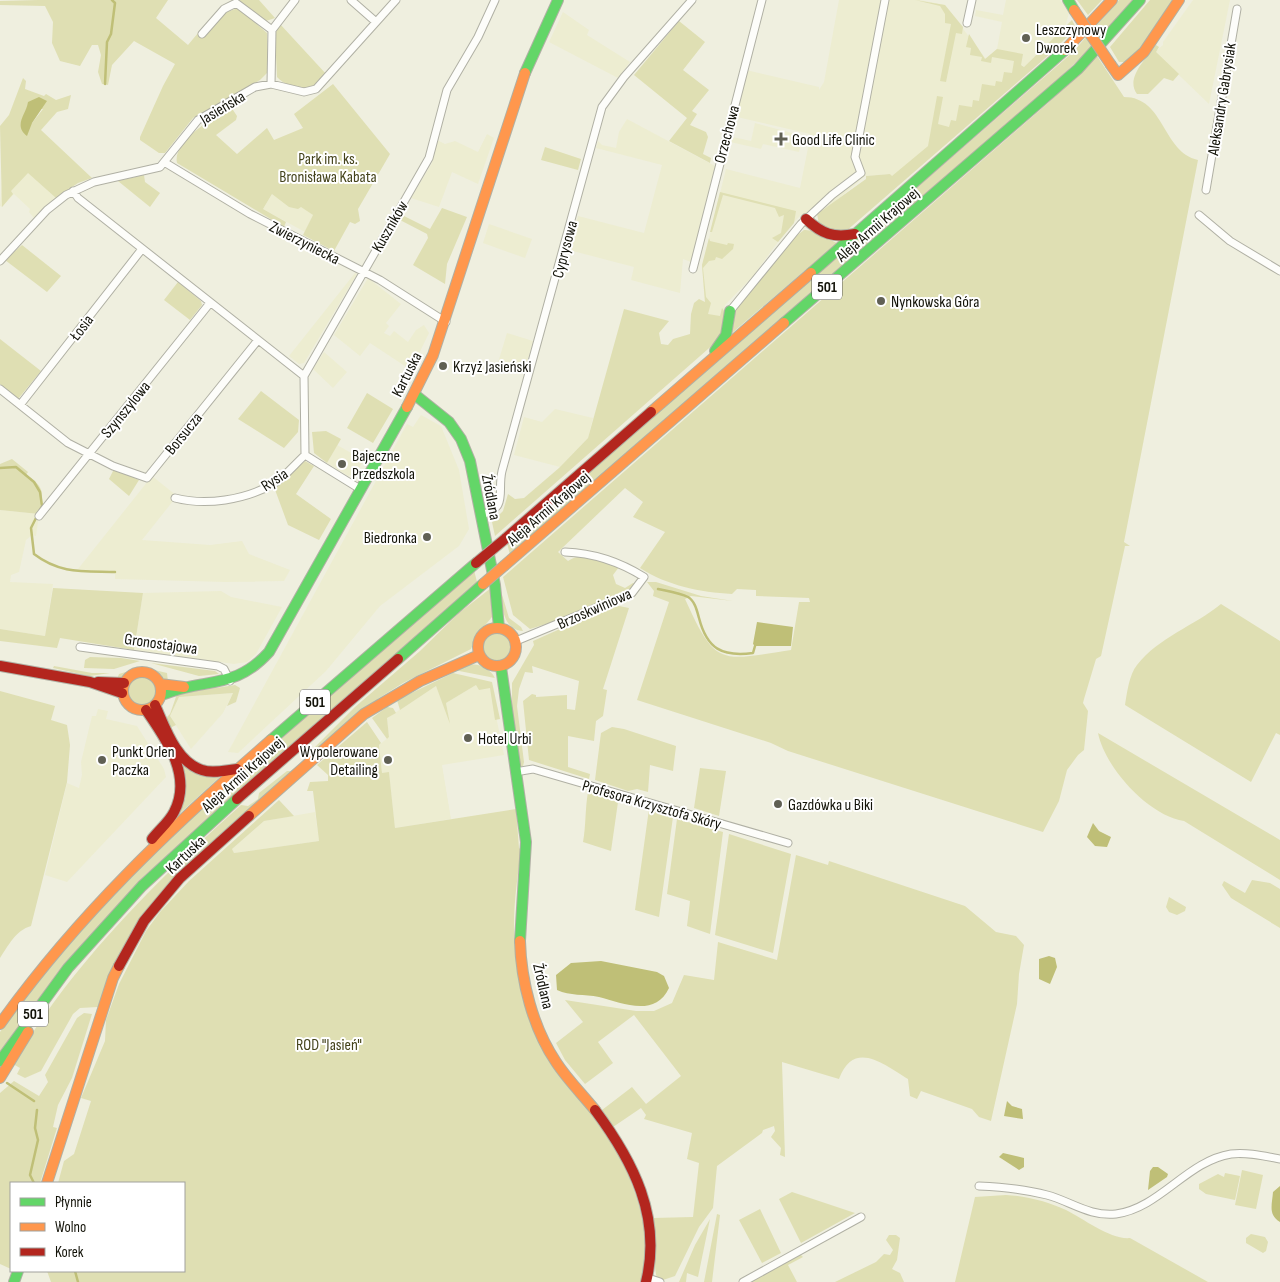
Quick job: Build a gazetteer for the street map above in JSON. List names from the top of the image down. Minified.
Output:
{"streets":{"main road":["Aleja Armii Krajowej","501","Kartuska","Źródlana"],"street":["Aleksandry Gabrysiak","Jasieńska","Orzechowa","Kuszników","Zwierzyniecka","Cyprysowa","Łosia","Szynszylowa","Borsucza","Rysia","Brzoskwiniowa","Gronostajowa","Profesora Krzysztofa Skóry"]},"crossings":[["Jasieńska","Zwierzyniecka"],["Kuszników","Zwierzyniecka"],["Zwierzyniecka","Kartuska"],["Cyprysowa","Źródlana"],["Kartuska","Źródlana"],["Kartuska","Brzoskwiniowa"],["Kartuska","Gronostajowa"],["Szynszylowa","Borsucza"],["Źródlana","Brzoskwiniowa"],["Źródlana","Profesora Krzysztofa Skóry"]],"parks":["Park im. ks. Bronisława Kabata","ROD \"Jasień\""],"places":{"other":["Leszczynowy Dworek","Nynkowska Góra","Krzyż Jasieński","Bajeczne Przedszkola","Biedronka","Hotel Urbi","Punkt Orlen Paczka","Wypolerowane Detailing","Gazdówka u Biki"],"health":["Good Life Clinic"]},"legend":["Płynnie","Wolno","Korek"]}
